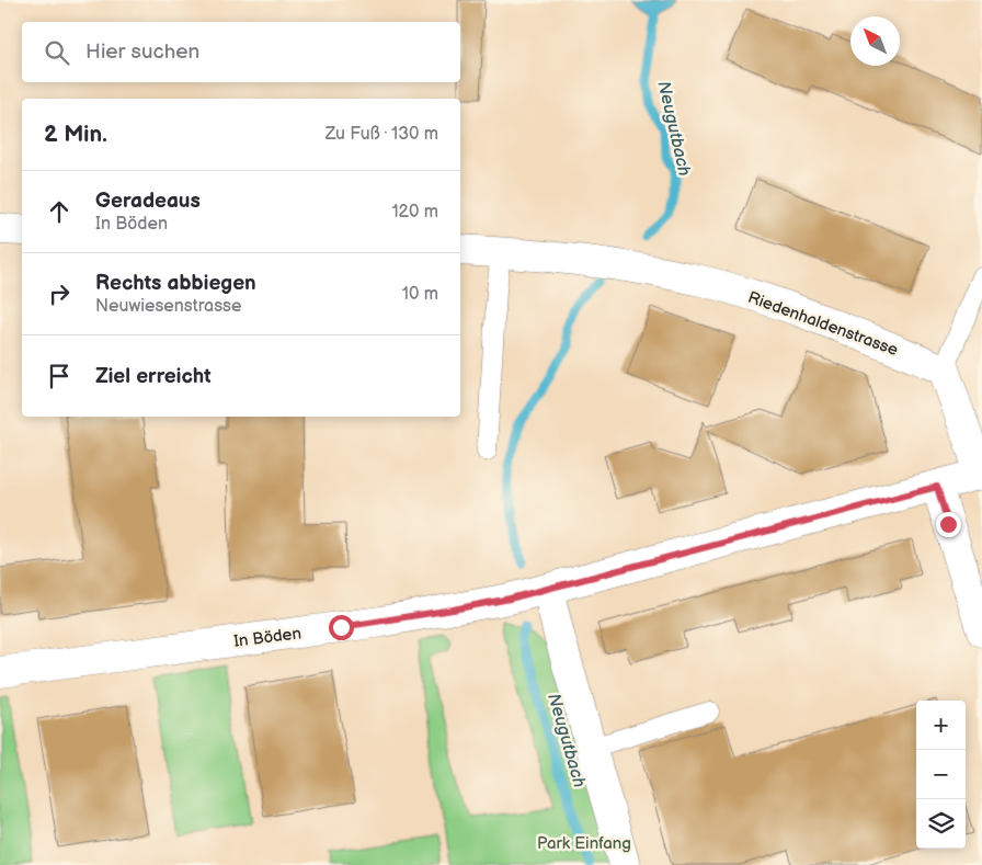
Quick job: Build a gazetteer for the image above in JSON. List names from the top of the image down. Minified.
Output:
{"streets":{"street":["Riedenhaldenstrasse","In Böden"]},"water":["Neugutbach"],"parks":["Park Einfang"],"north":"top left","page":{"search":"Hier suchen","heading":["2 Min.","Zu Fuß · 130 m"],"list":[["Geradeaus","In Böden","120 m"],["Rechts abbiegen","Neuwiesenstrasse","10 m"],"Ziel erreicht"],"map_buttons":["+","−"]}}
